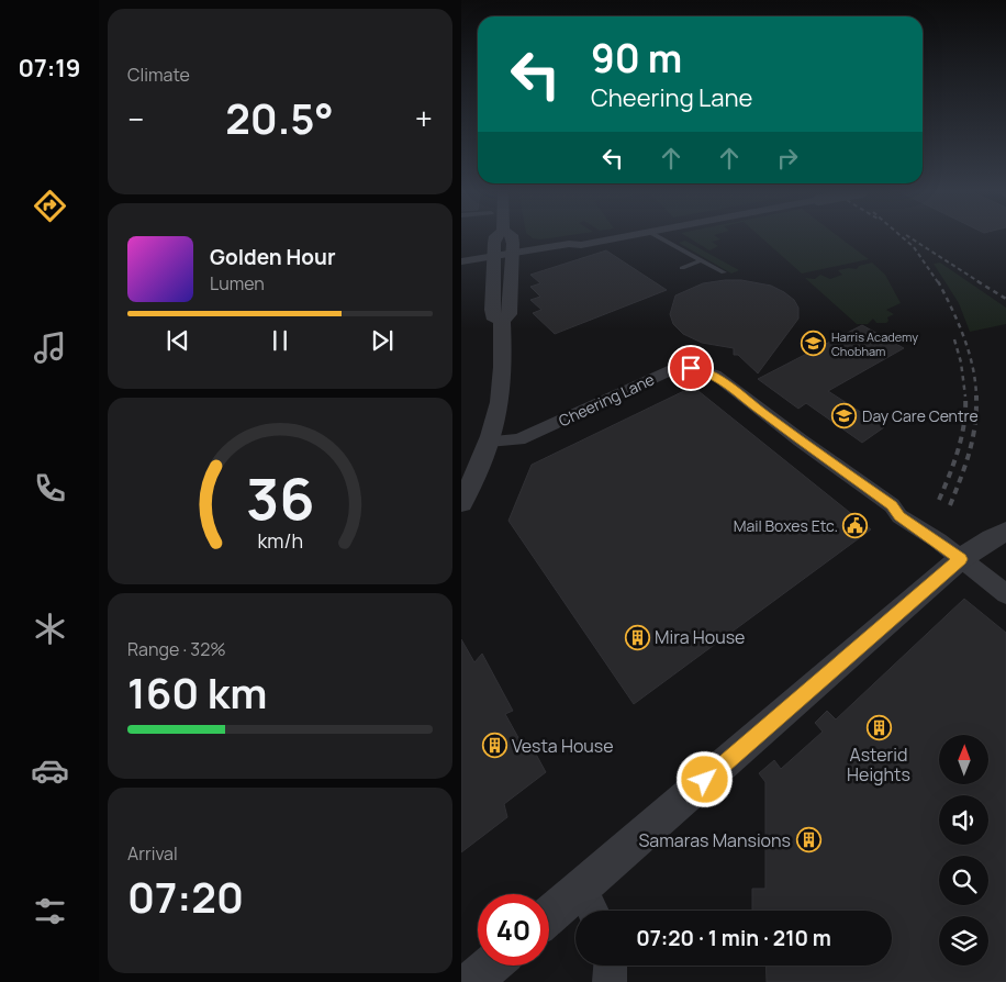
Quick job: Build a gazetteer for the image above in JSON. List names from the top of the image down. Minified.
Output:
{"streets":{"street":["Cheering Lane"]},"places":{"school or university":["Harris Academy Chobham","Day Care Centre"],"public building":["Mail Boxes Etc."],"building":["Mira House","Asterid Heights","Vesta House","Samaras Mansions"]},"north":"top","page":{"tabs":"07:19","tile":["Climate",["Range · 32%","160 km"],["Arrival","07:20"]],"turn":["90 m","Cheering Lane"],"heat":["−","20.5°","+"],"song":["Golden Hour","Lumen"],"limit":"40","trip":"07:20 · 1 min · 210 m","gauge":["36","km/h"]}}
